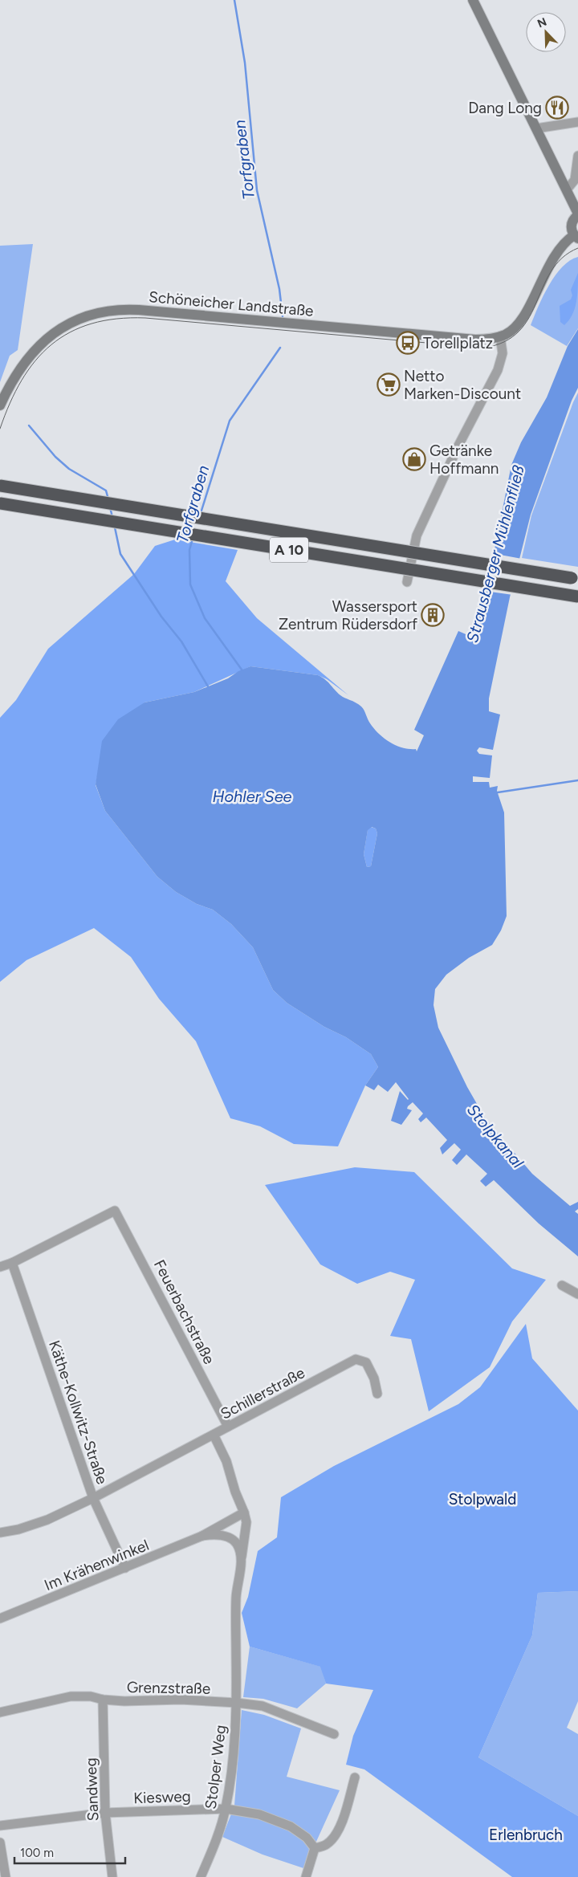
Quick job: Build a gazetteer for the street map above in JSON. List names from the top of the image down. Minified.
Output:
{"streets":{"highway":["A 10"],"main road":["Schöneicher Landstraße"],"street":["Feuerbachstraße","Schillerstraße","Käthe-Kollwitz-Straße","Im Krähenwinkel","Grenzstraße","Stolper Weg","Sandweg","Kiesweg"]},"crossings":[["Feuerbachstraße","Schillerstraße"],["Feuerbachstraße","Käthe-Kollwitz-Straße"],["Schillerstraße","Im Krähenwinkel"],["Käthe-Kollwitz-Straße","Im Krähenwinkel"],["Im Krähenwinkel","Stolper Weg"],["Grenzstraße","Stolper Weg"],["Grenzstraße","Sandweg"],["Stolper Weg","Kiesweg"],["Sandweg","Kiesweg"]],"water":["Torfgraben","Strausberger Mühlenfließ","Hohler See","Stolpkanal"],"parks":["Stolpwald","Erlenbruch"],"places":{"restaurant":["Dang Long"],"bus stop":["Torellplatz"],"supermarket":["Netto Marken-Discount"],"shop":["Getränke Hoffmann"],"building":["Wassersport Zentrum Rüdersdorf"]},"scale_bar":"100 m","north":"top left"}
